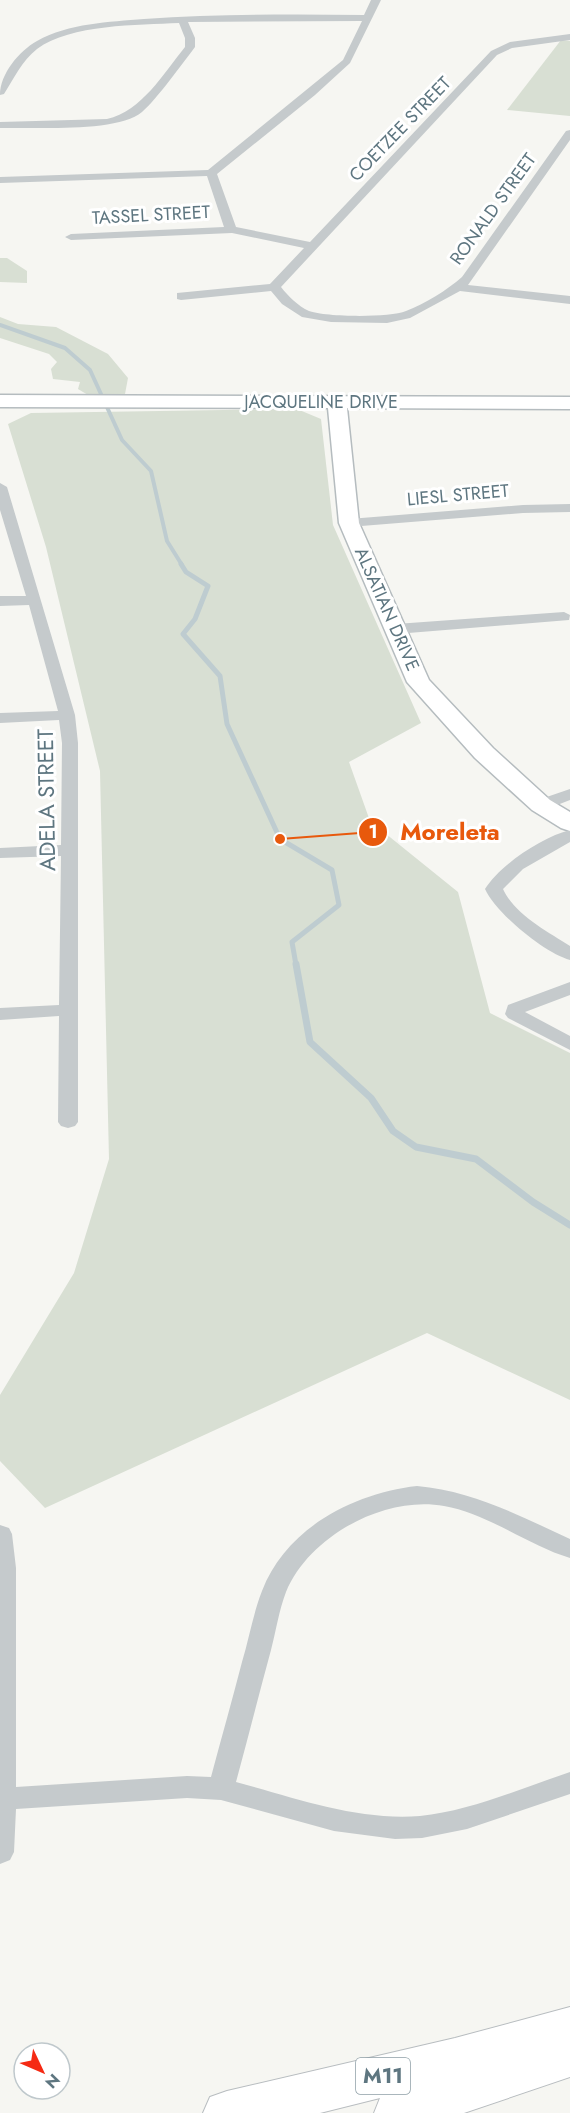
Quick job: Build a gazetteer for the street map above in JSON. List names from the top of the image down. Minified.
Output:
{"streets":{"main road":["M11"],"street":["COETZEE STREET","RONALD STREET","TASSEL STREET","JACQUELINE DRIVE","LIESL STREET","ALSATIAN DRIVE","ADELA STREET"]},"crossings":[["COETZEE STREET","RONALD STREET"],["COETZEE STREET","TASSEL STREET"],["JACQUELINE DRIVE","ALSATIAN DRIVE"],["LIESL STREET","ALSATIAN DRIVE"]],"places":["Moreleta"],"north":"bottom right"}
